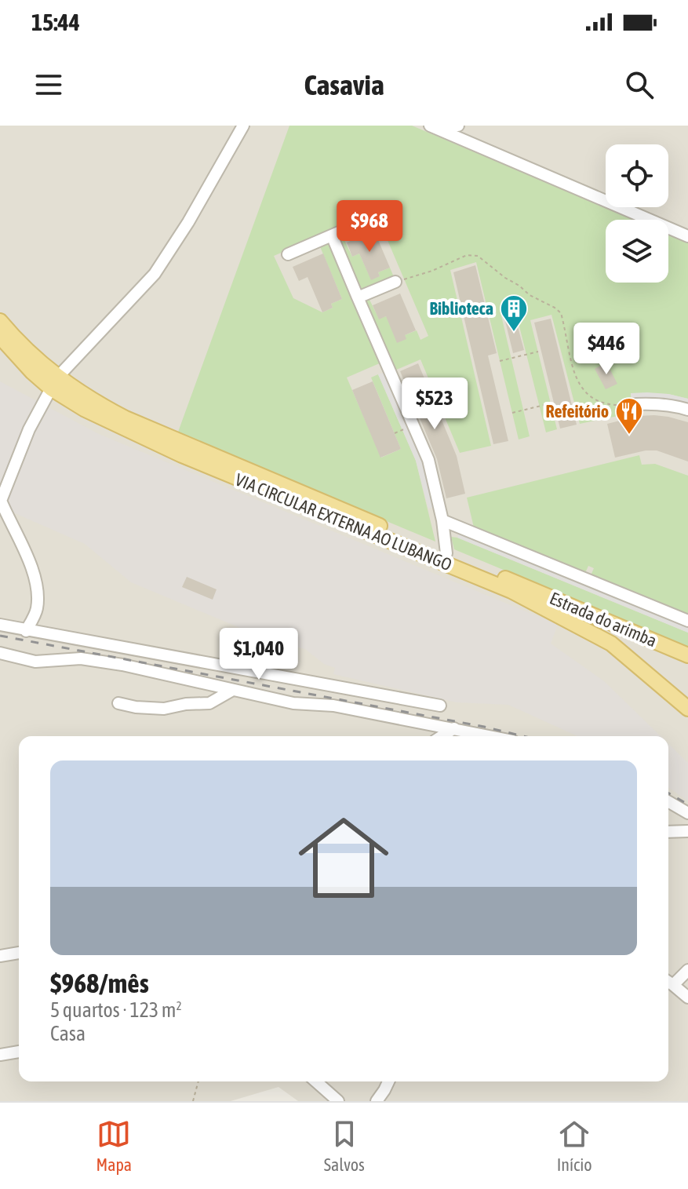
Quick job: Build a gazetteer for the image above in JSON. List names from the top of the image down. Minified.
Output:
{"streets":{"main road":["VIA CIRCULAR EXTERNA AO LUBANGO","Estrada do arimba"]},"crossings":[["VIA CIRCULAR EXTERNA AO LUBANGO","Estrada do arimba"]],"places":{"building":["Biblioteca"],"restaurant":["Refeitório"]},"page":{"status":"15:44","header":"Casavia","price":["$968","$446","$523","$1,040"],"list":[{"name":"$968/mês","note":"5 quartos · 123 m² · Casa"}],"tabs":["Mapa","Salvos","Início"]}}
